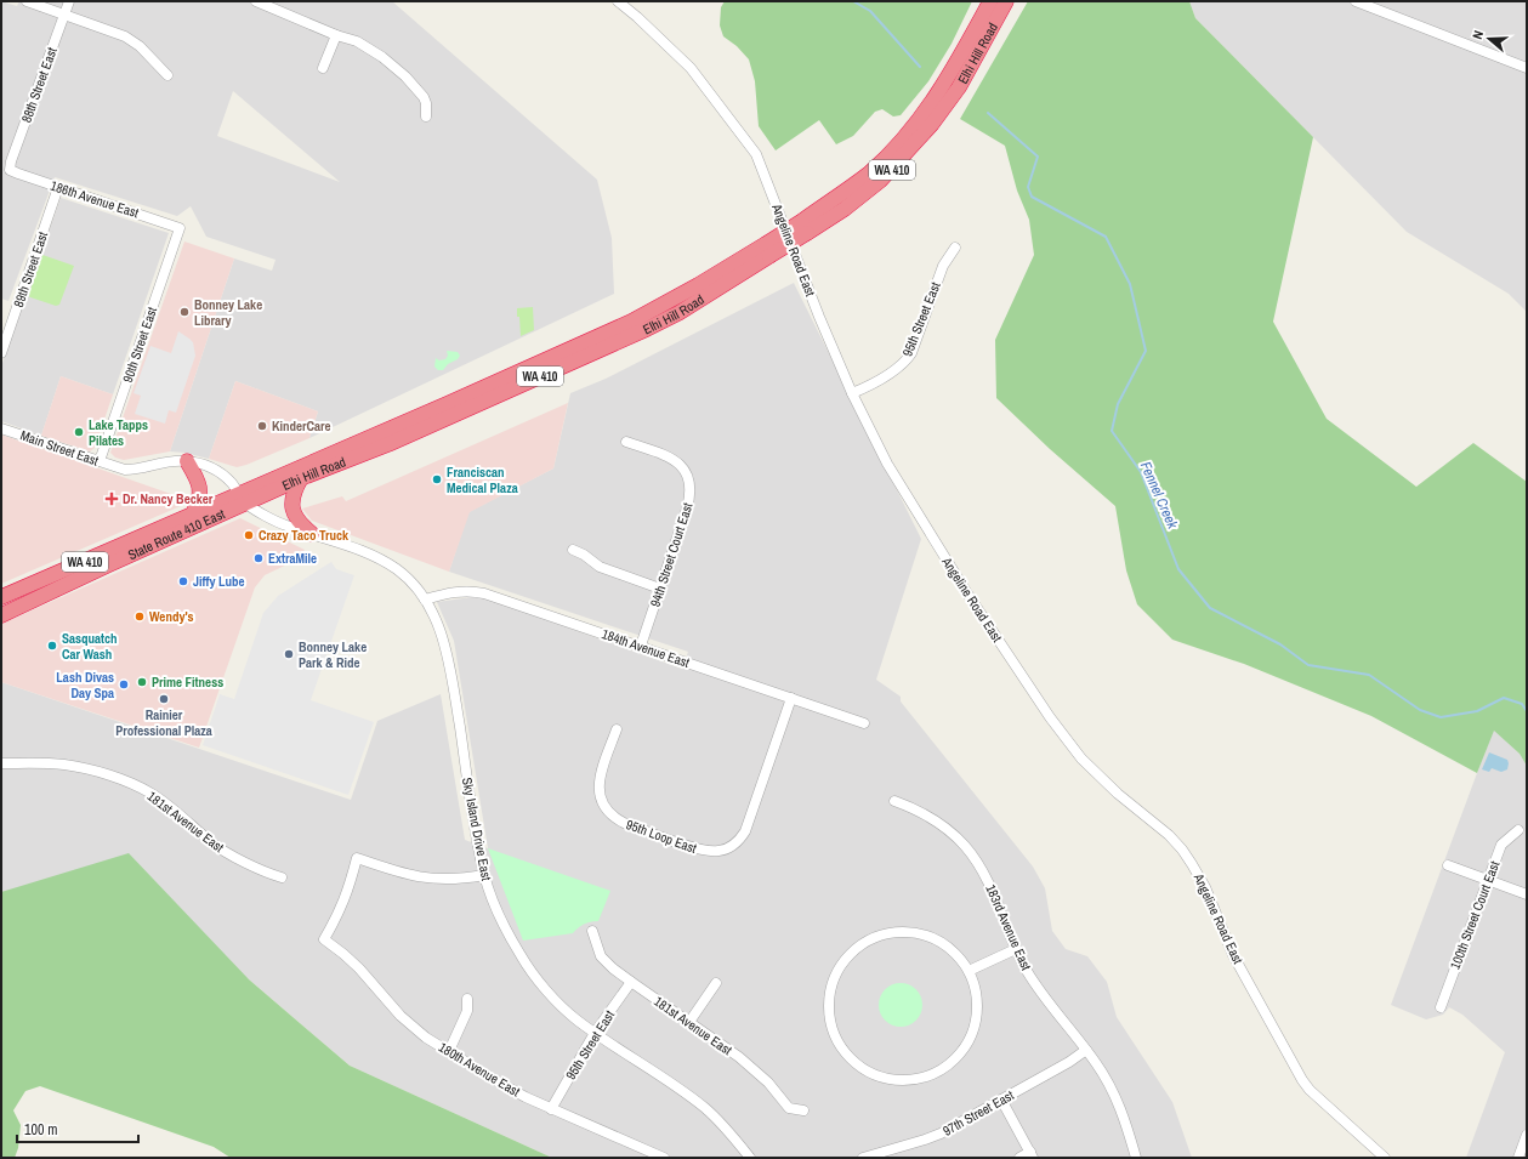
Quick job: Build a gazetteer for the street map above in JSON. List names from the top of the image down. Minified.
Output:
{"streets":{"highway":["Elhi Hill Road","WA 410","State Route 410 East"],"street":["88th Street East","186th Avenue East","Angeline Road East","89th Street East","95th Street East","90th Street East","Main Street East","94th Street Court East","184th Avenue East","181st Avenue East","Sky Island Drive East","95th Loop East","100th Street Court East","183rd Avenue East","180th Avenue East","97th Street East"]},"crossings":[["Elhi Hill Road","Main Street East"],["Elhi Hill Road","State Route 410 East"],["Elhi Hill Road","Sky Island Drive East"],["88th Street East","186th Avenue East"],["186th Avenue East","89th Street East"],["186th Avenue East","90th Street East"],["Angeline Road East","95th Street East"],["95th Street East","181st Avenue East"],["95th Street East","Sky Island Drive East"],["95th Street East","180th Avenue East"],["90th Street East","Main Street East"],["Main Street East","State Route 410 East"],["Main Street East","Sky Island Drive East"],["State Route 410 East","Sky Island Drive East"],["94th Street Court East","184th Avenue East"],["184th Avenue East","Sky Island Drive East"],["184th Avenue East","95th Loop East"],["Sky Island Drive East","180th Avenue East"],["183rd Avenue East","97th Street East"]],"water":["Fennel Creek"],"places":{"other":["Bonney Lake Library","KinderCare","Lake Tapps Pilates","Franciscan Medical Plaza","Crazy Taco Truck","ExtraMile","Jiffy Lube","Wendy's","Sasquatch Car Wash","Bonney Lake Park & Ride","Prime Fitness","Lash Divas Day Spa","Rainier Professional Plaza"],"health":["Dr. Nancy Becker"]},"scale_bar":"100 m","north":"left"}
